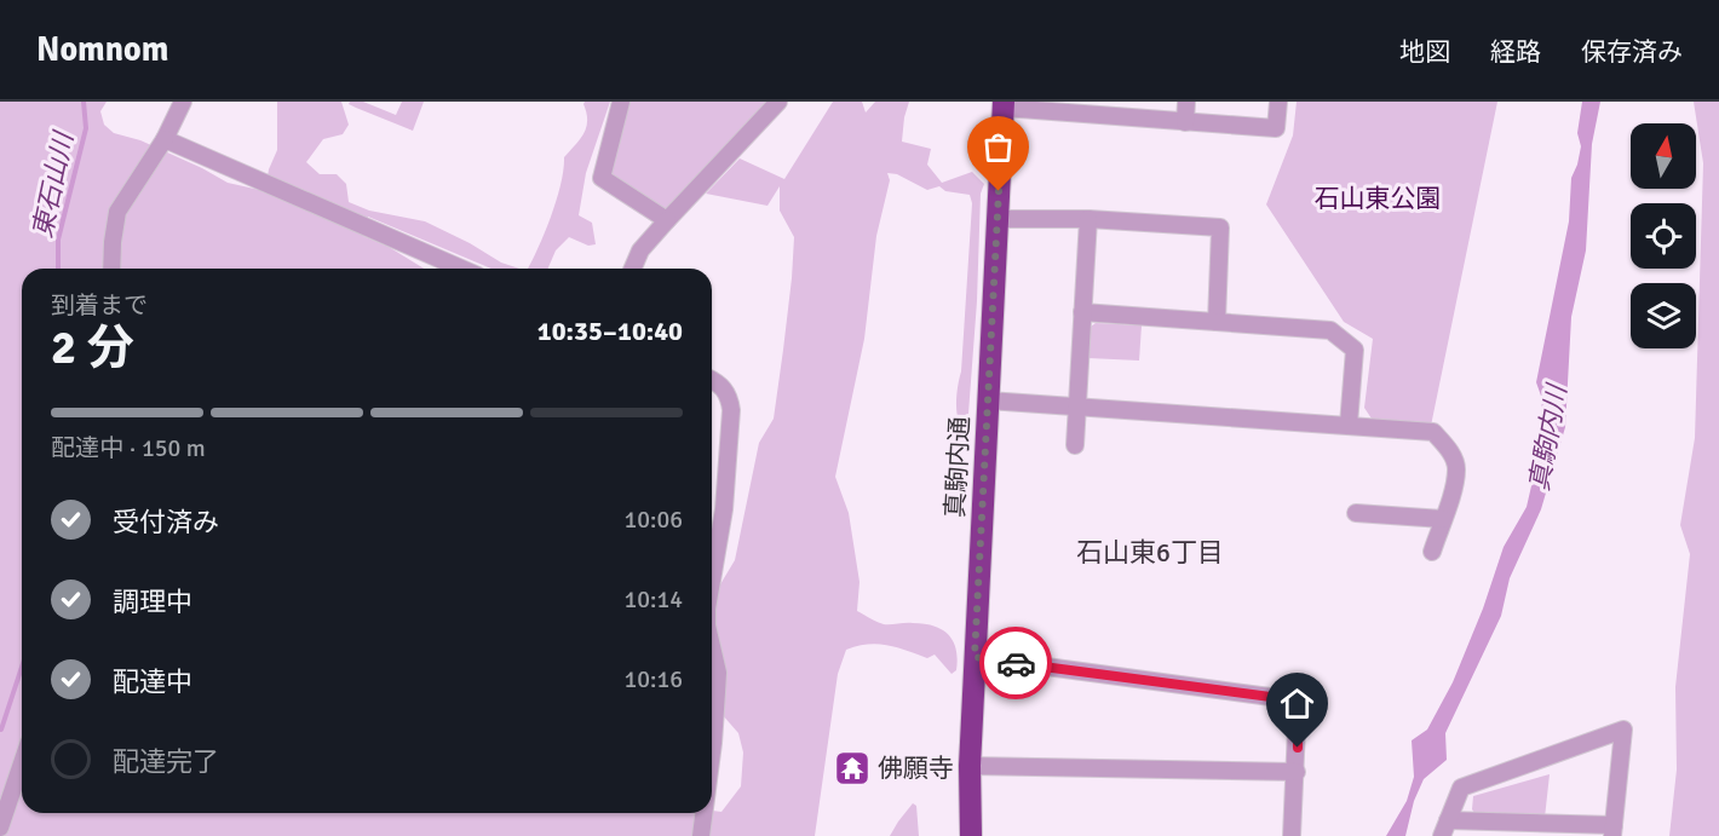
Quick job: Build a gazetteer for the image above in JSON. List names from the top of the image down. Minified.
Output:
{"streets":{"highway":["真駒内通"]},"districts":["石山東6丁目"],"water":["東石山川","真駒内川"],"parks":["石山東公園"],"places":{"temple":["佛願寺"]},"north":"top","page":{"header":"Nomnom","nav":["地図","経路","保存済み"],"heading":["2 分","到着まで","10:35–10:40"],"bar":"配達中 · 150 m","list":[["受付済み","10:06"],["調理中","10:14"],["配達中","10:16"],"配達完了"]}}
